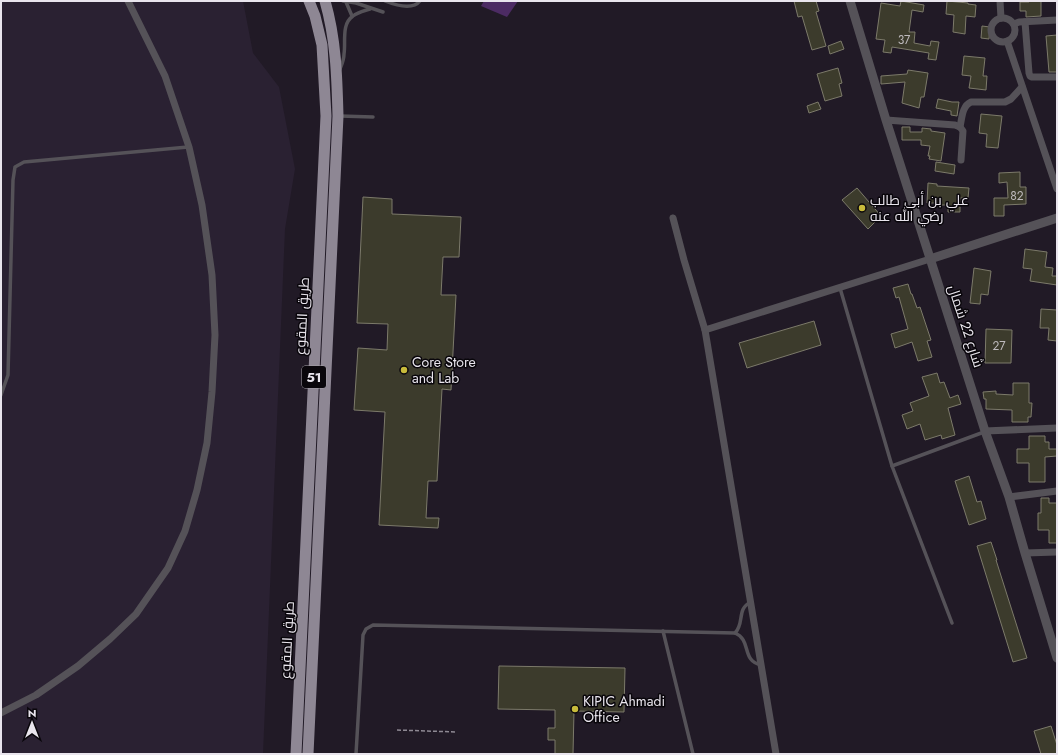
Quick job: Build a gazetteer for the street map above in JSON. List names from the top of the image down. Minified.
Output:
{"streets":{"main road":["طريق المقوع","51"],"street":["شارع 22 شمال"]},"places":["علي بن أبي طالب رضي الله عنه","Core Store and Lab","KIPIC Ahmadi Office"],"house_numbers":["37","82","27"],"north":"top"}
